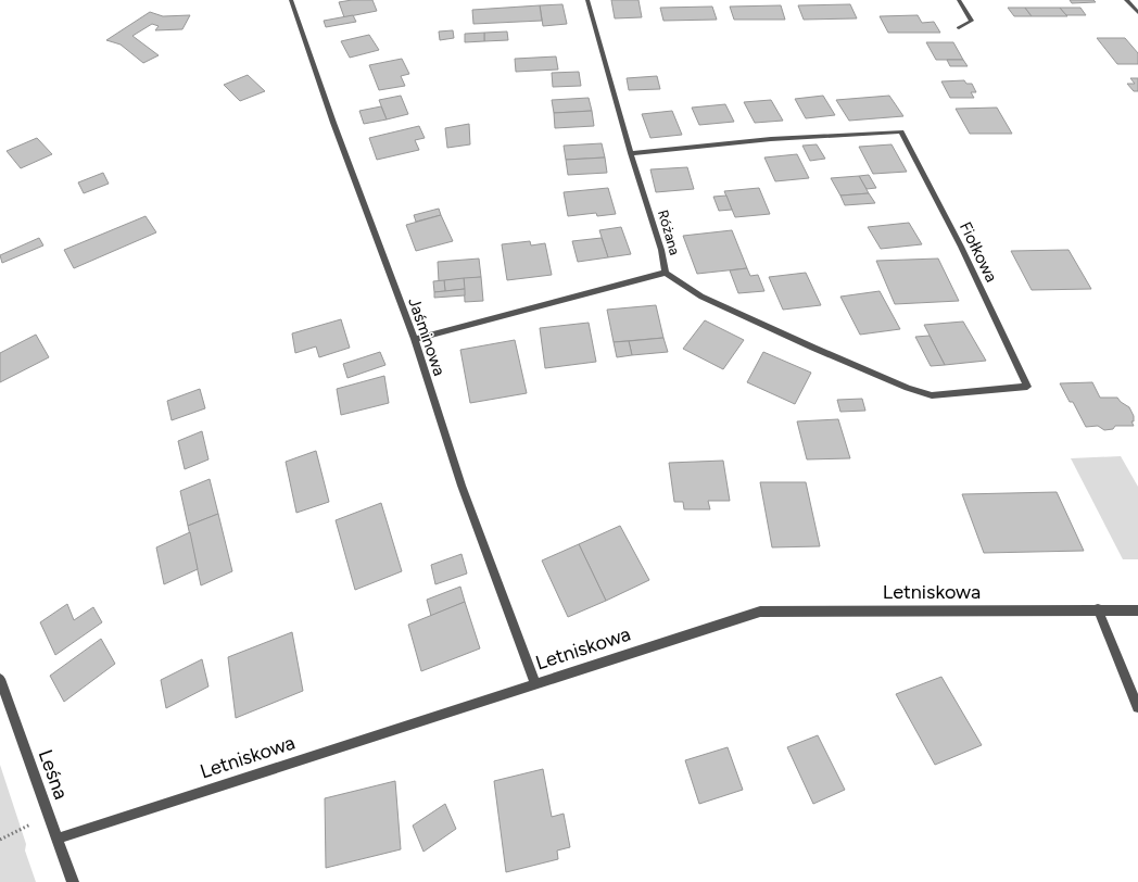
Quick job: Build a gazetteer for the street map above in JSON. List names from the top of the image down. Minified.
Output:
{"streets":{"street":["Różana","Fiołkowa","Jaśminowa","Letniskowa","Leśna"]},"crossings":[["Różana","Fiołkowa"],["Różana","Jaśminowa"],["Jaśminowa","Letniskowa"],["Letniskowa","Leśna"]]}
